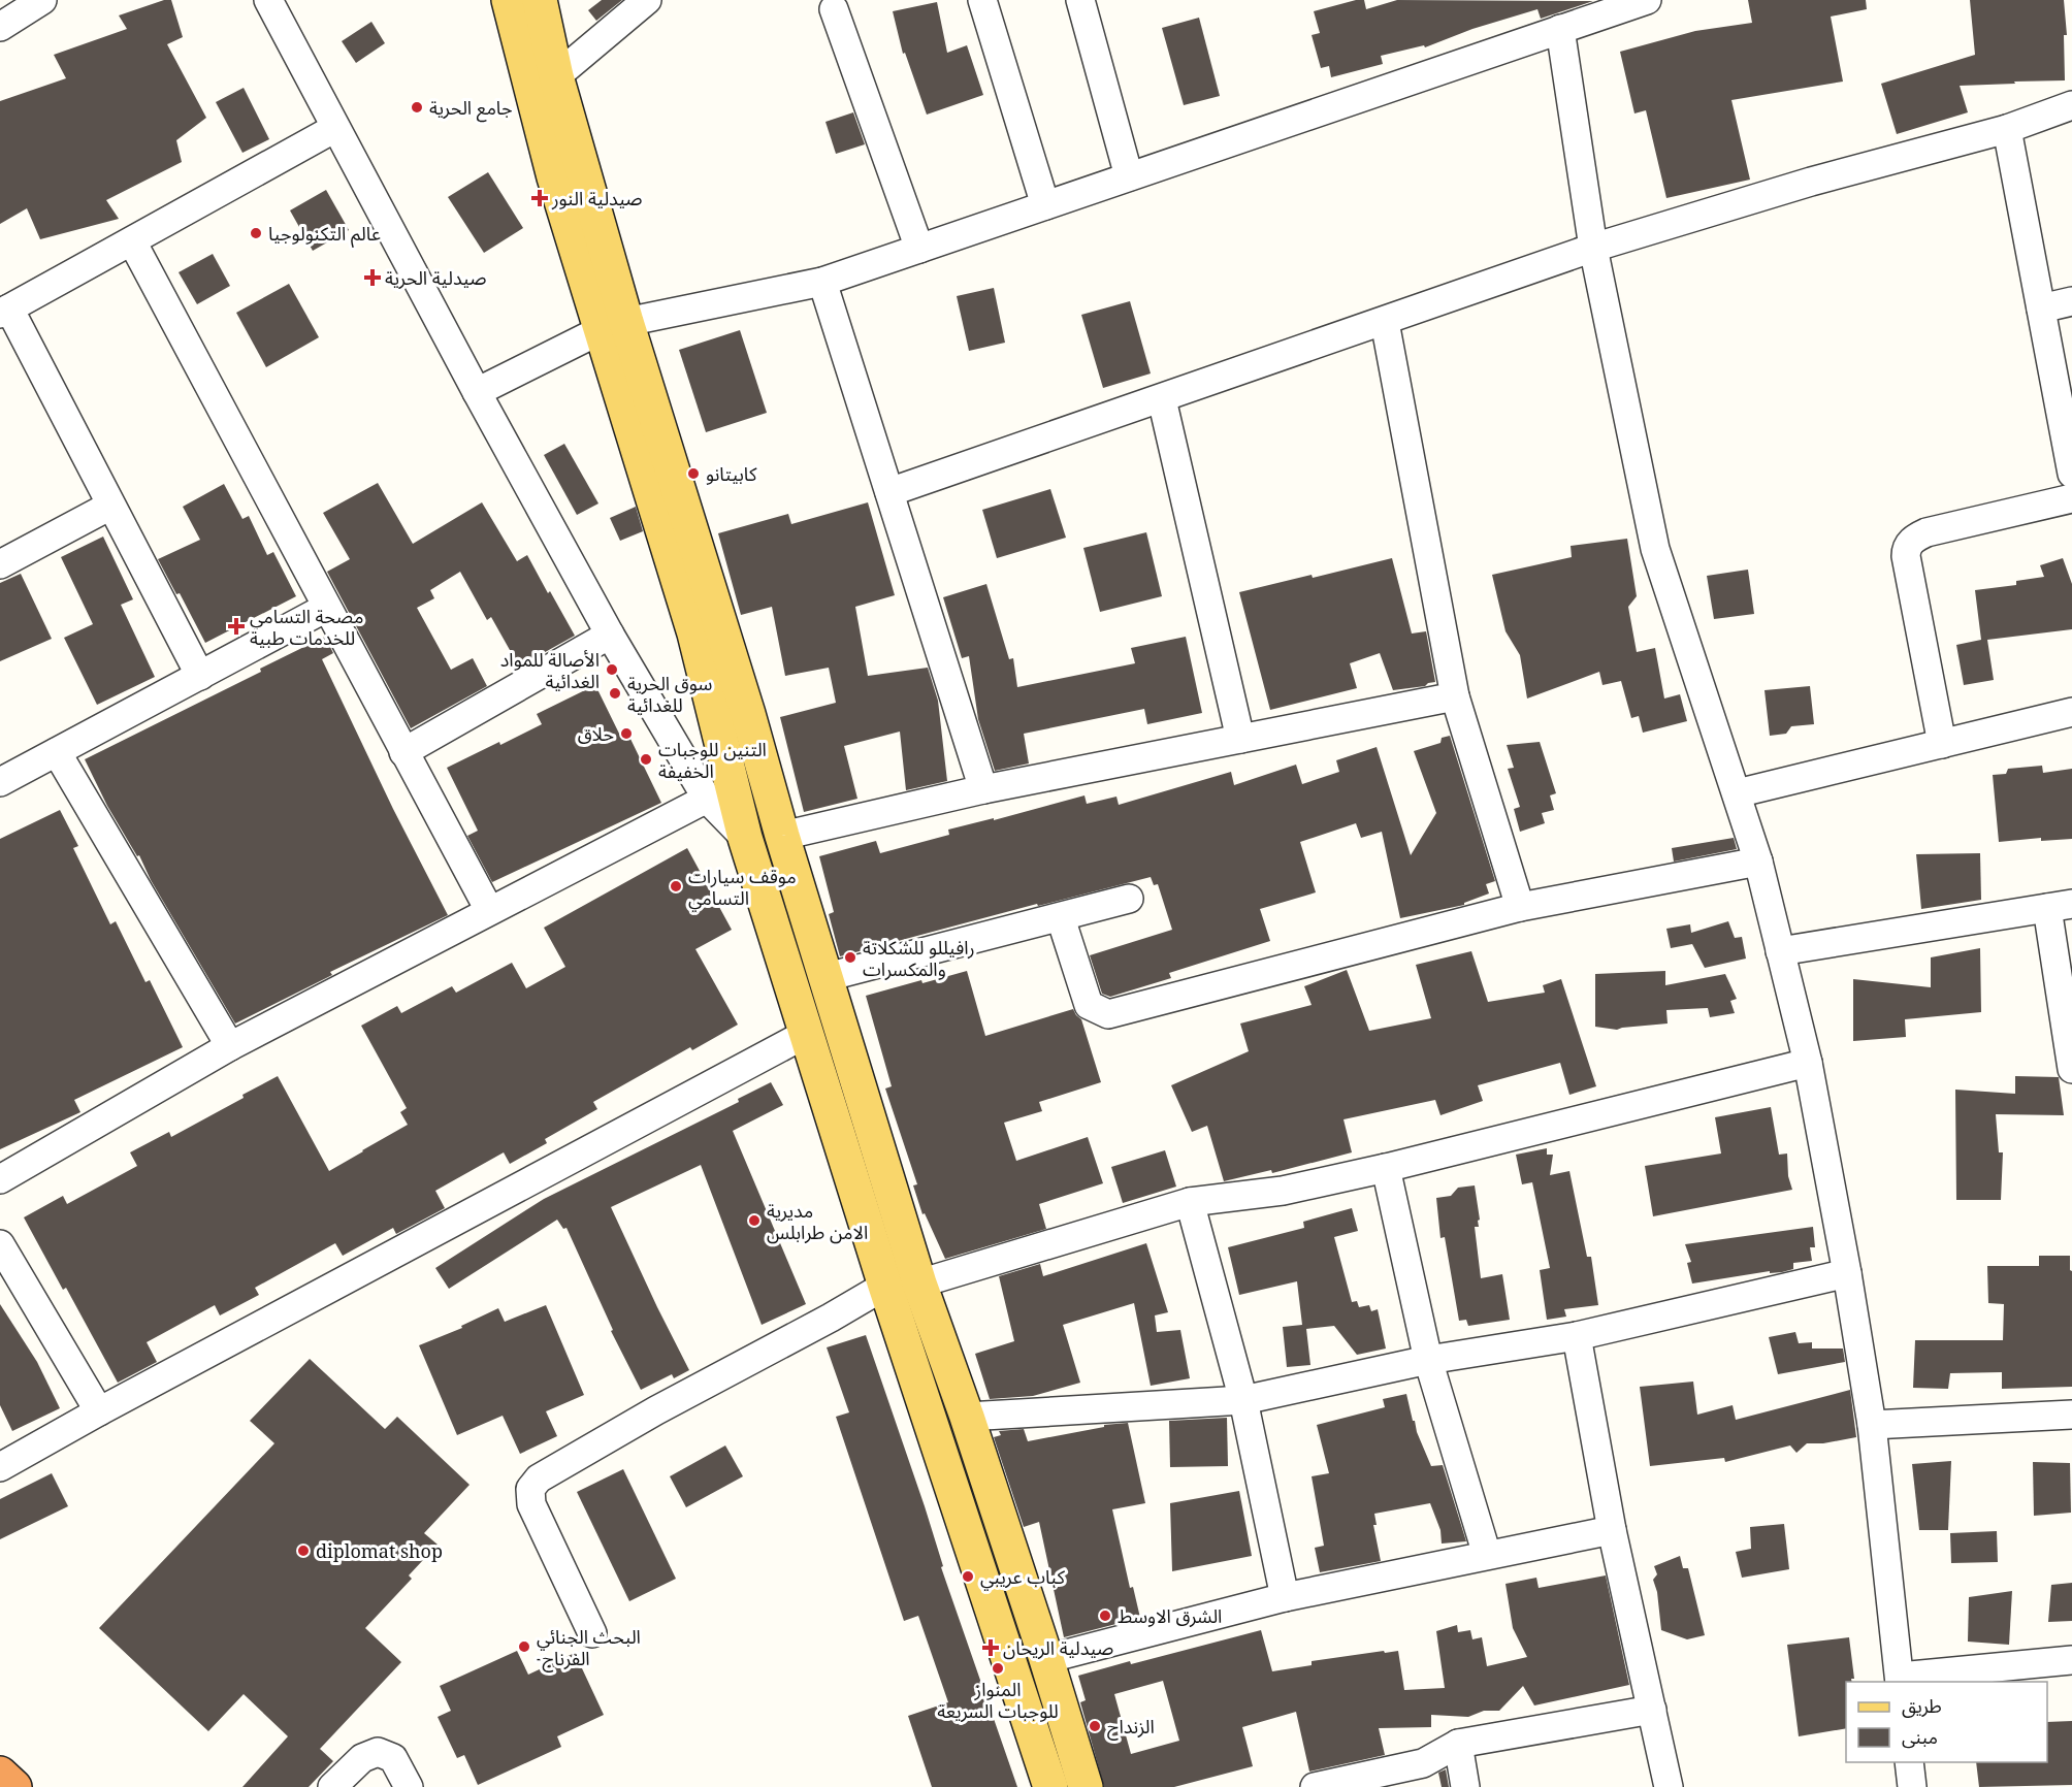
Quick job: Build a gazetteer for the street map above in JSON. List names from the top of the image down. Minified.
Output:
{"places":{"other":["جامع الحرية","عالم التكنولوجيا","كابيتانو","الأصالة للمواد الغدائية","سوق الحرية للغدائية","حلاق","التنين للوجبات الخفيفة","موقف سيارات التسامي","رافيللو للشكلاتة والمكسرات","مديرية الامن طرابلس","diplomat shop","كباب عريبي","الشرق الاوسط","البحث الجنائي -الفرناج","المنواز للوجبات السريعة","الزنداح"],"health":["صيدلية النور","صيدلية الحرية","مصحة التسامي للخدمات طبية","صيدلية الريحان"]},"legend":["طريق","مبنى"]}
